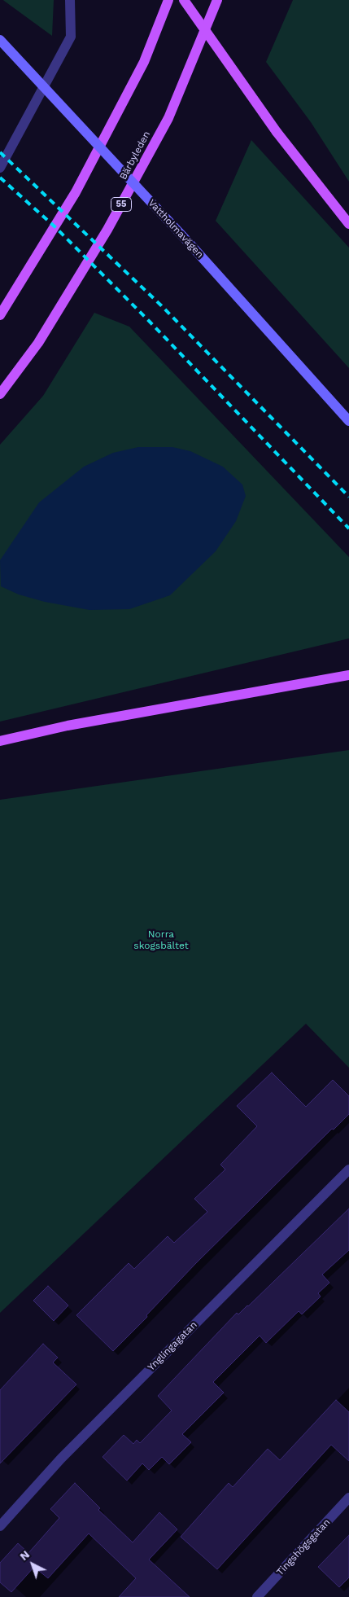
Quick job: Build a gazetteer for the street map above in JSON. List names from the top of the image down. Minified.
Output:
{"streets":{"main road":["Bärbyleden","55","Vattholmavägen"],"street":["Ynglingagatan","Tingshögsgatan"]},"parks":["Norra skogsbältet"],"north":"top left"}
